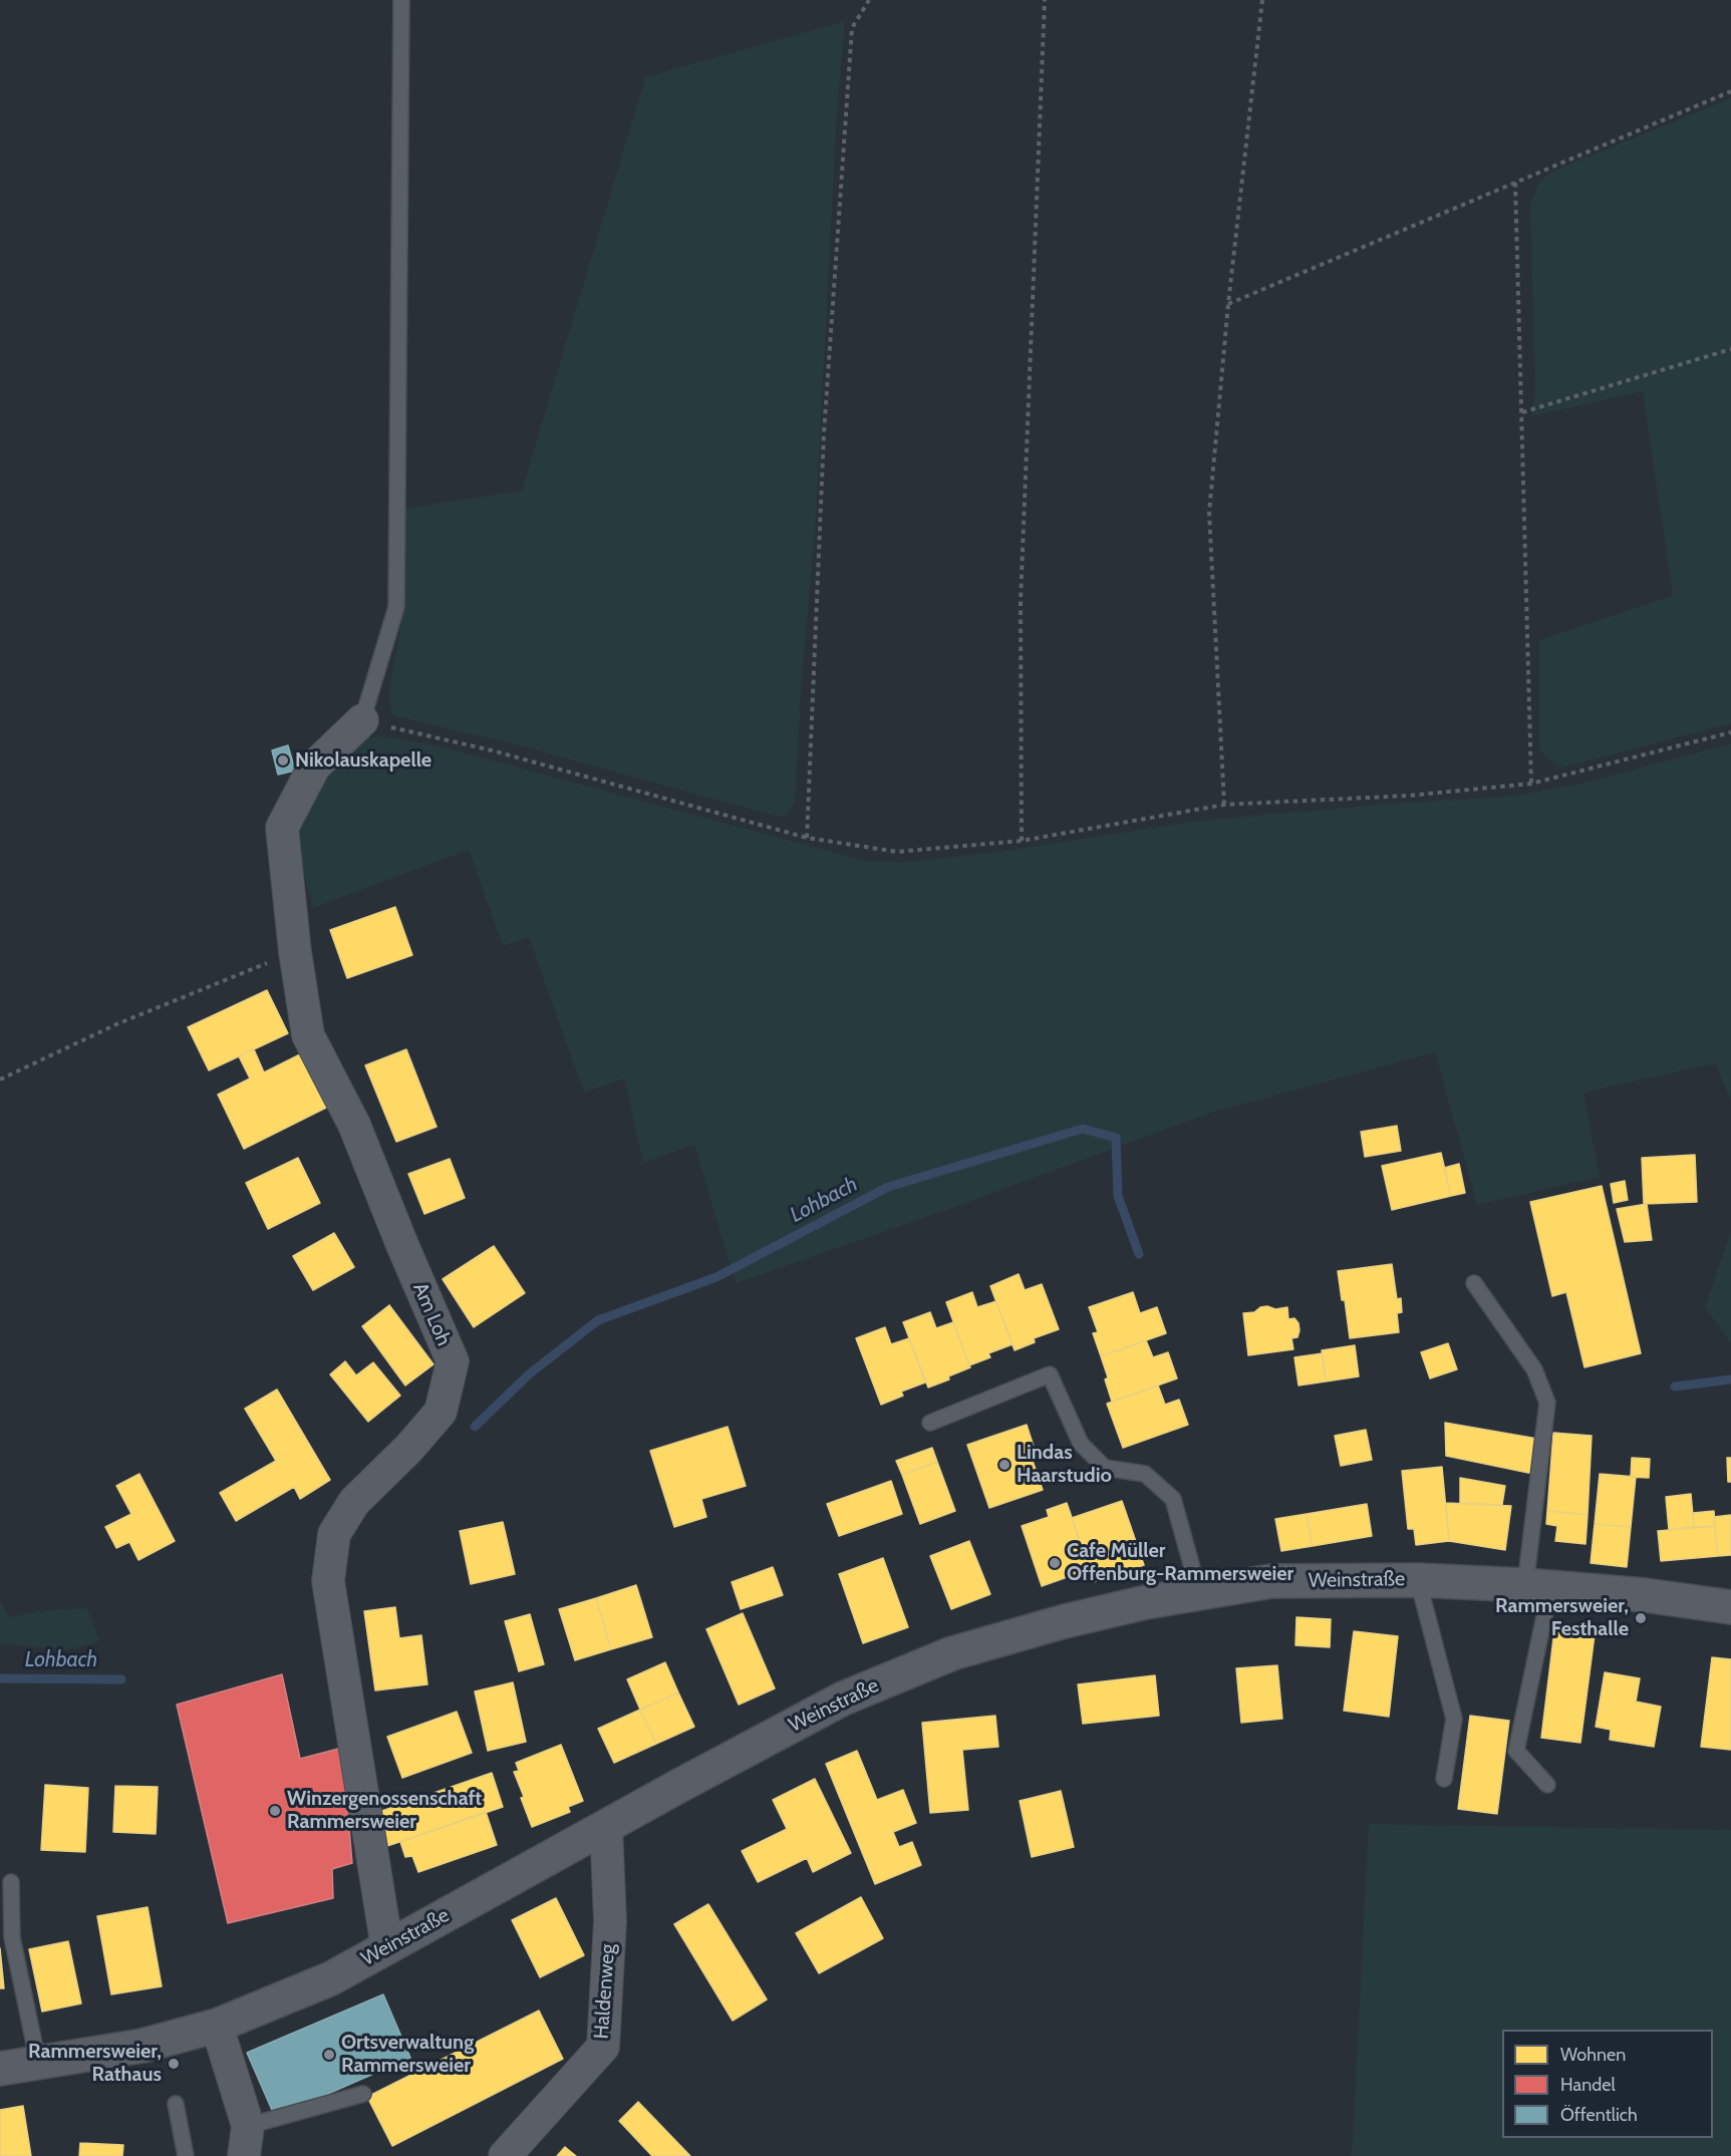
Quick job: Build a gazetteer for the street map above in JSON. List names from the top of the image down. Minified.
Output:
{"streets":{"street":["Am Loh","Weinstraße","Haldenweg"]},"crossings":[["Am Loh","Weinstraße"],["Weinstraße","Haldenweg"]],"water":["Lohbach"],"places":["Nikolauskapelle","Lindas Haarstudio","Cafe Müller Offenburg-Rammersweier","Rammersweier, Festhalle","Winzergenossenschaft Rammersweier","Ortsverwaltung Rammersweier","Rammersweier, Rathaus"],"legend":["Wohnen","Handel","Öffentlich"]}
